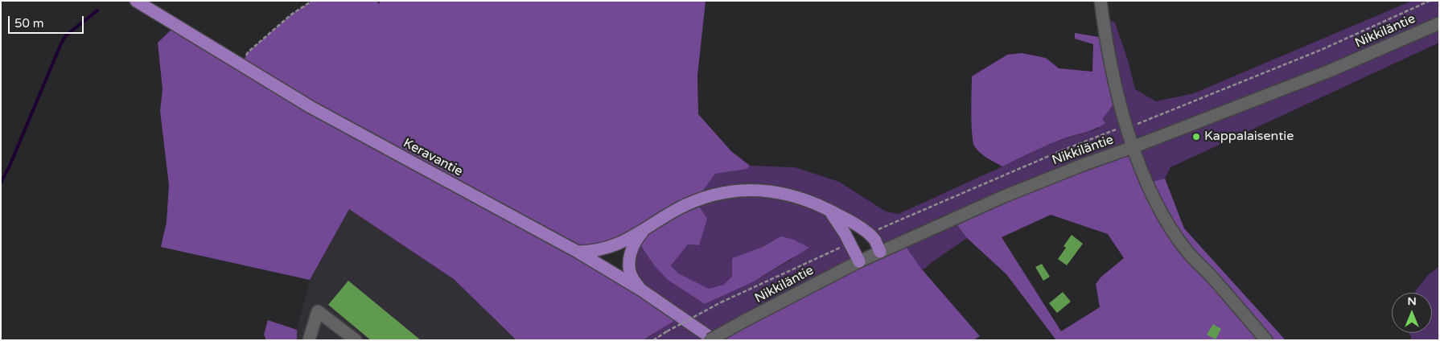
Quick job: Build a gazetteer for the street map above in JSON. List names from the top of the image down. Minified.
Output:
{"streets":{"main road":["Keravantie"],"street":["Nikkiläntie"]},"places":["Kappalaisentie"],"scale_bar":"50 m","north":"top"}
